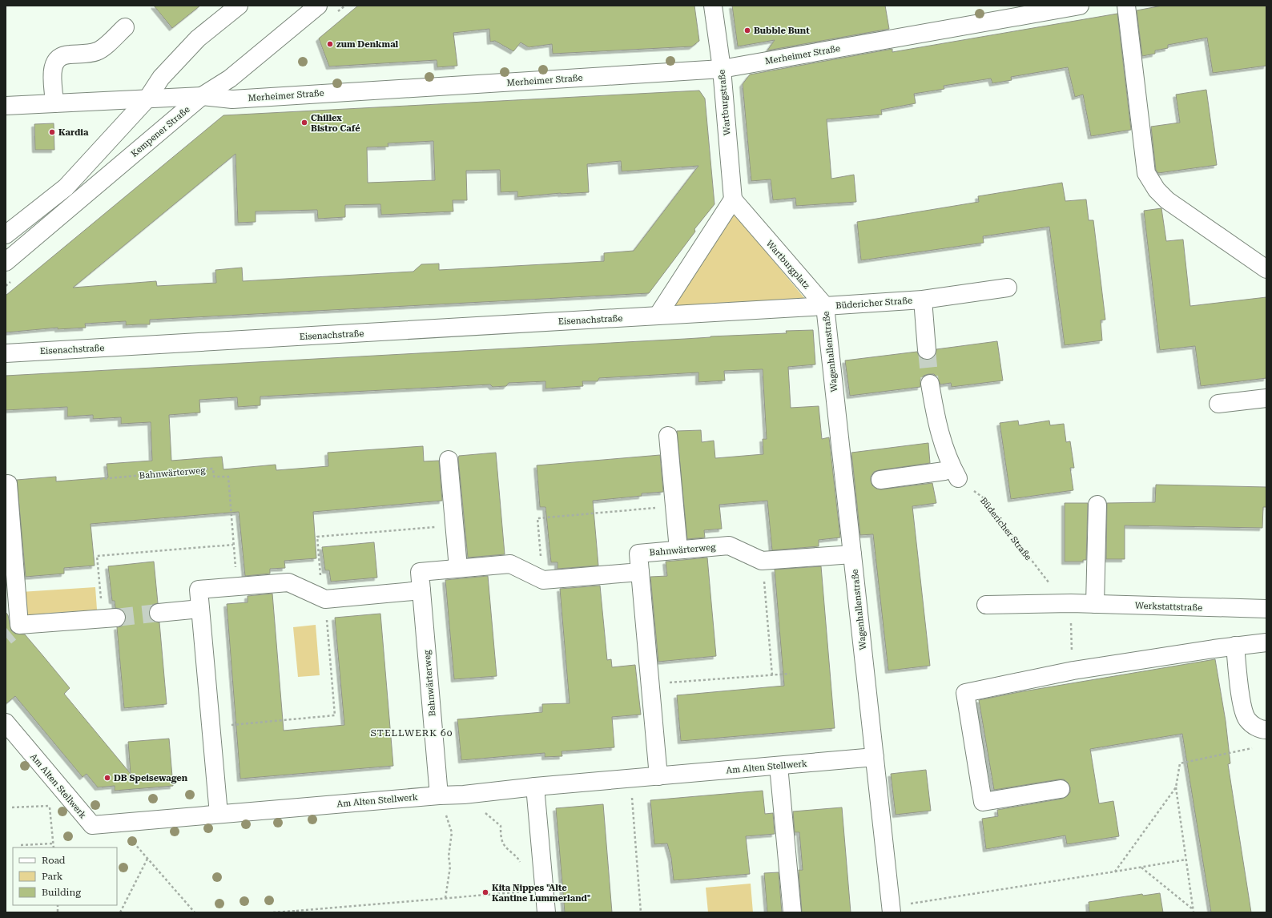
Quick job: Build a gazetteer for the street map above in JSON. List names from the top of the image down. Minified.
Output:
{"streets":{"street":["Merheimer Straße","Wartburgstraße","Kempener Straße","Wartburgplatz","Büdericher Straße","Eisenachstraße","Wagenhallenstraße","Bahnwärterweg","Werkstattstraße","Am Alten Stellwerk"]},"crossings":[["Merheimer Straße","Wartburgstraße"],["Merheimer Straße","Kempener Straße"],["Wartburgstraße","Wartburgplatz"],["Wartburgplatz","Büdericher Straße"],["Wartburgplatz","Wagenhallenstraße"],["Büdericher Straße","Wagenhallenstraße"],["Büdericher Straße","Werkstattstraße"],["Wagenhallenstraße","Bahnwärterweg"],["Wagenhallenstraße","Am Alten Stellwerk"],["Bahnwärterweg","Am Alten Stellwerk"]],"districts":["STELLWERK 60"],"places":["Bubble Bunt","zum Denkmal","Chillex Bistro Café","Kardia","DB Speisewagen","Kita Nippes \"Alte Kantine Lummerland\""],"legend":["Road","Park","Building"]}
